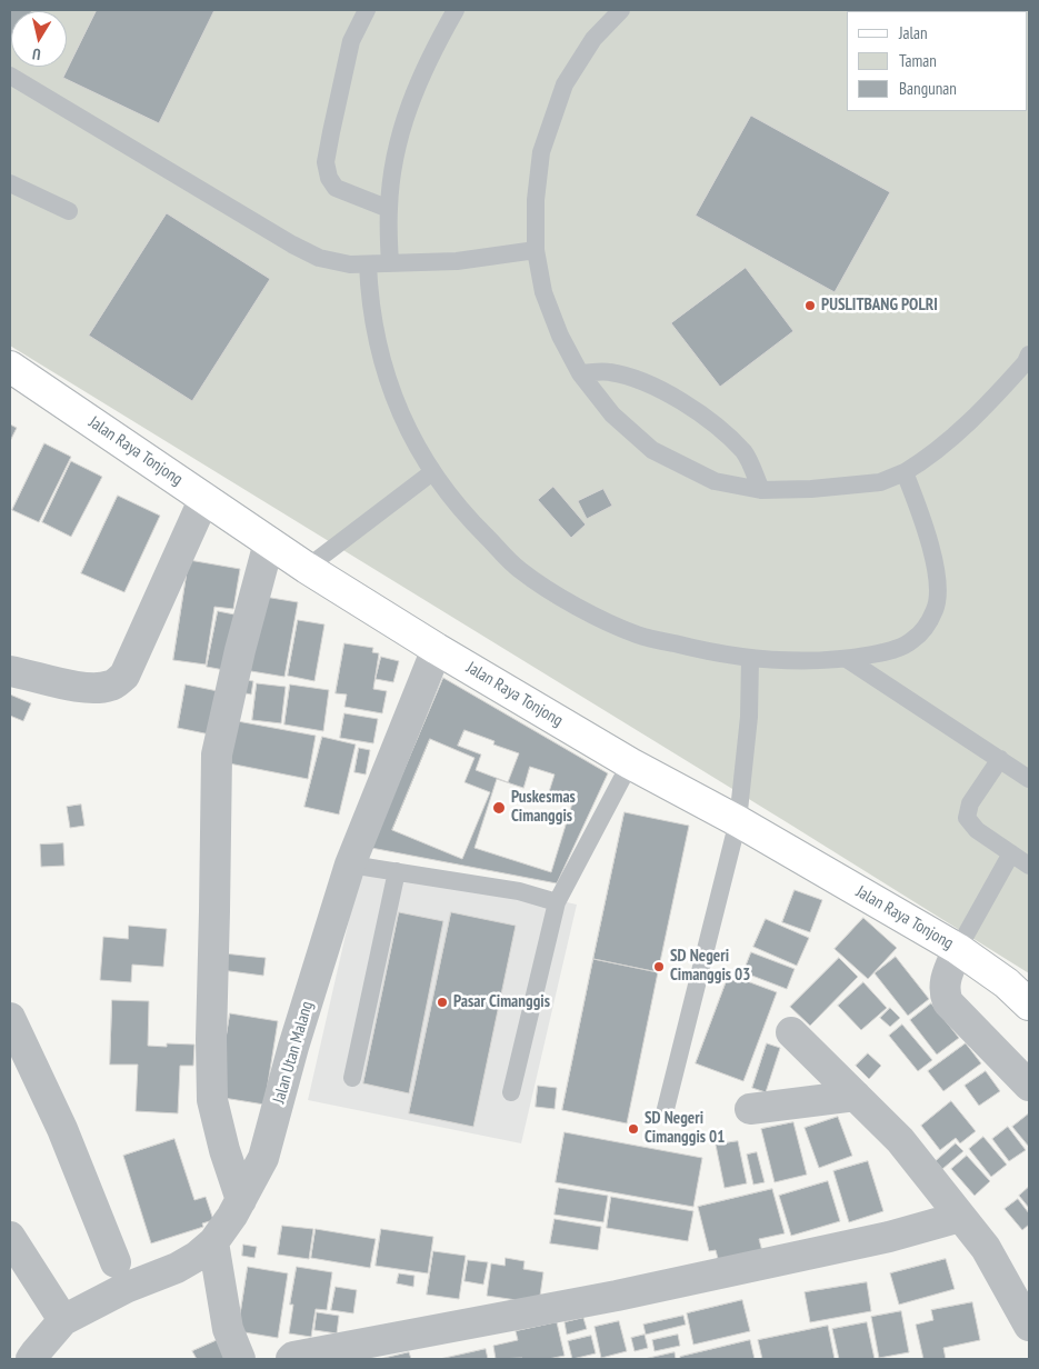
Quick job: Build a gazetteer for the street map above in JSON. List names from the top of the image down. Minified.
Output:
{"streets":{"main road":["Jalan Raya Tonjong"],"street":["Jalan Utan Malang"]},"crossings":[["Jalan Raya Tonjong","Jalan Utan Malang"]],"places":["PUSLITBANG POLRI","Puskesmas Cimanggis","SD Negeri Cimanggis 03","Pasar Cimanggis","SD Negeri Cimanggis 01"],"legend":["Jalan","Taman","Bangunan"],"north":"bottom"}
